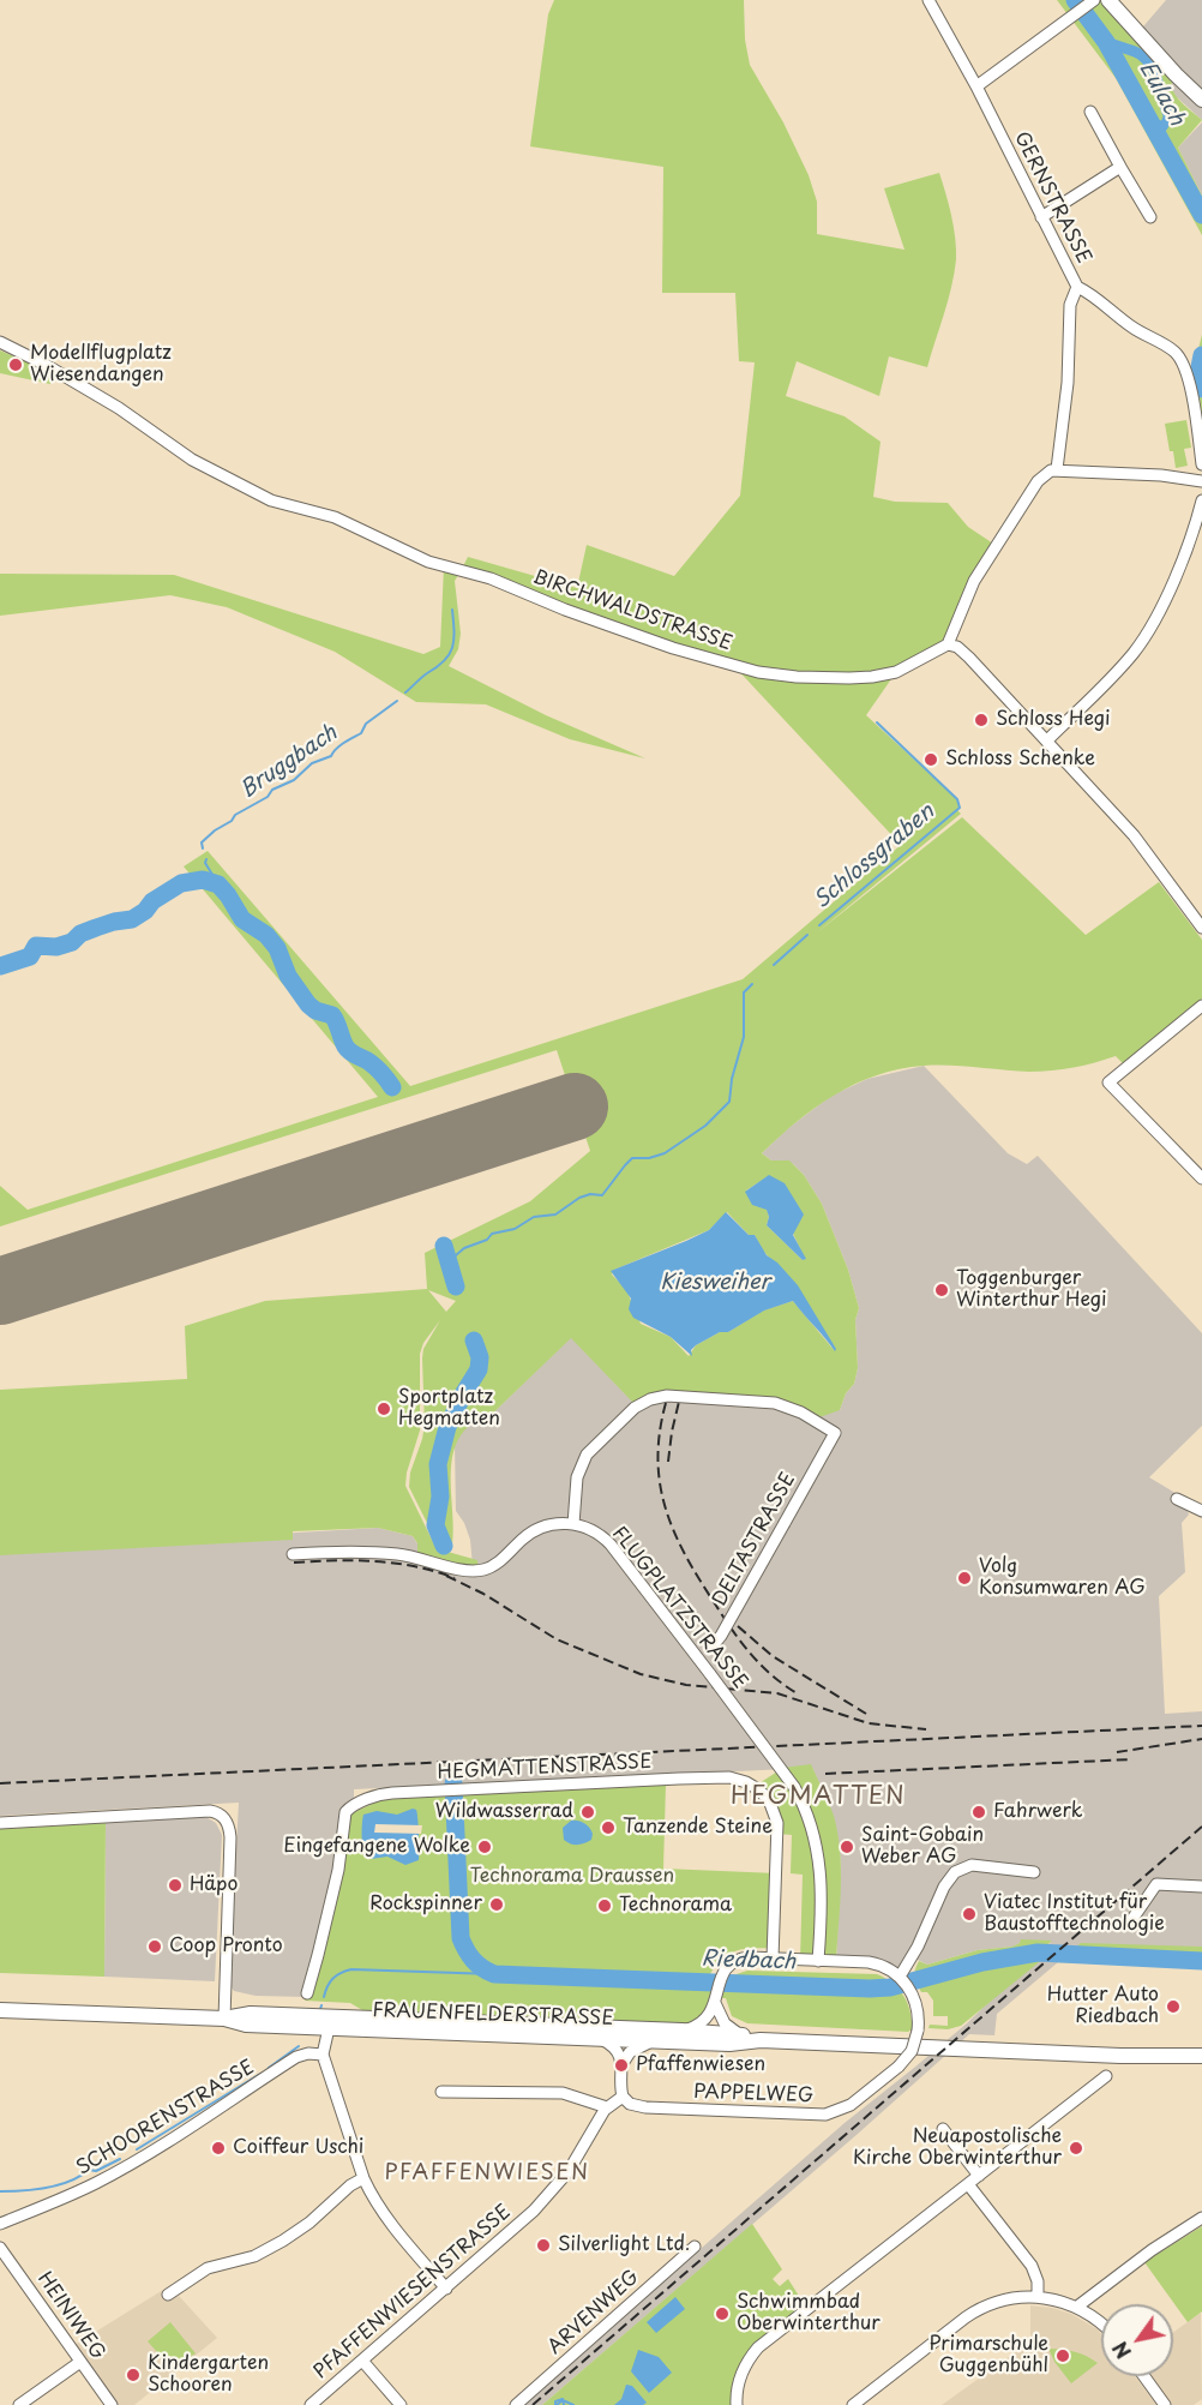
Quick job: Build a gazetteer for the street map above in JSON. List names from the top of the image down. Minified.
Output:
{"streets":{"main road":["FRAUENFELDERSTRASSE"],"street":["GERNSTRASSE","BIRCHWALDSTRASSE","DELTASTRASSE","FLUGPLATZSTRASSE","HEGMATTENSTRASSE","PAPPELWEG","SCHOORENSTRASSE","PFAFFENWIESENSTRASSE","ARVENWEG","HEINIWEG"]},"crossings":[["DELTASTRASSE","FLUGPLATZSTRASSE"],["PAPPELWEG","PFAFFENWIESENSTRASSE"]],"districts":["HEGMATTEN","PFAFFENWIESEN"],"water":["Eulach","Bruggbach","Schlossgraben","Kiesweiher","Riedbach"],"parks":["Technorama Draussen"],"places":["Modellflugplatz Wiesendangen","Schloss Hegi","Schloss Schenke","Toggenburger Winterthur Hegi","Sportplatz Hegmatten","Volg Konsumwaren AG","Wildwasserrad","Fahrwerk","Tanzende Steine","Eingefangene Wolke","Saint-Gobain Weber AG","Häpo","Rockspinner","Technorama","Viatec Institut für Baustofftechnologie","Coop Pronto","Hutter Auto Riedbach","Pfaffenwiesen","Coiffeur Uschi","Neuapostolische Kirche Oberwinterthur","Silverlight Ltd.","Schwimmbad Oberwinterthur","Primarschule Guggenbühl","Kindergarten Schooren"],"north":"bottom left"}
